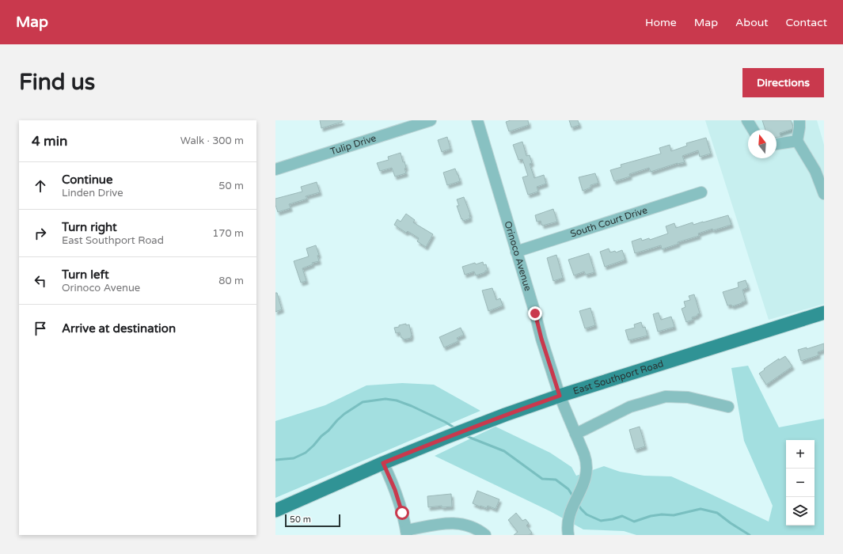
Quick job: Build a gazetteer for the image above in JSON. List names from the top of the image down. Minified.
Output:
{"streets":{"main road":["East Southport Road"],"street":["Tulip Drive","South Court Drive","Orinoco Avenue"]},"crossings":[["South Court Drive","Orinoco Avenue"],["Orinoco Avenue","East Southport Road"]],"scale_bar":"50 m","north":"top","page":{"header":"Map","nav":["Home","Map","About","Contact"],"buttons":"Directions","title":"Find us","heading":["4 min","Walk · 300 m"],"list":[["Continue","Linden Drive","50 m"],["Turn right","East Southport Road","170 m"],["Turn left","Orinoco Avenue","80 m"],"Arrive at destination"],"map_buttons":["+","−"],"scale":"50 m"}}
